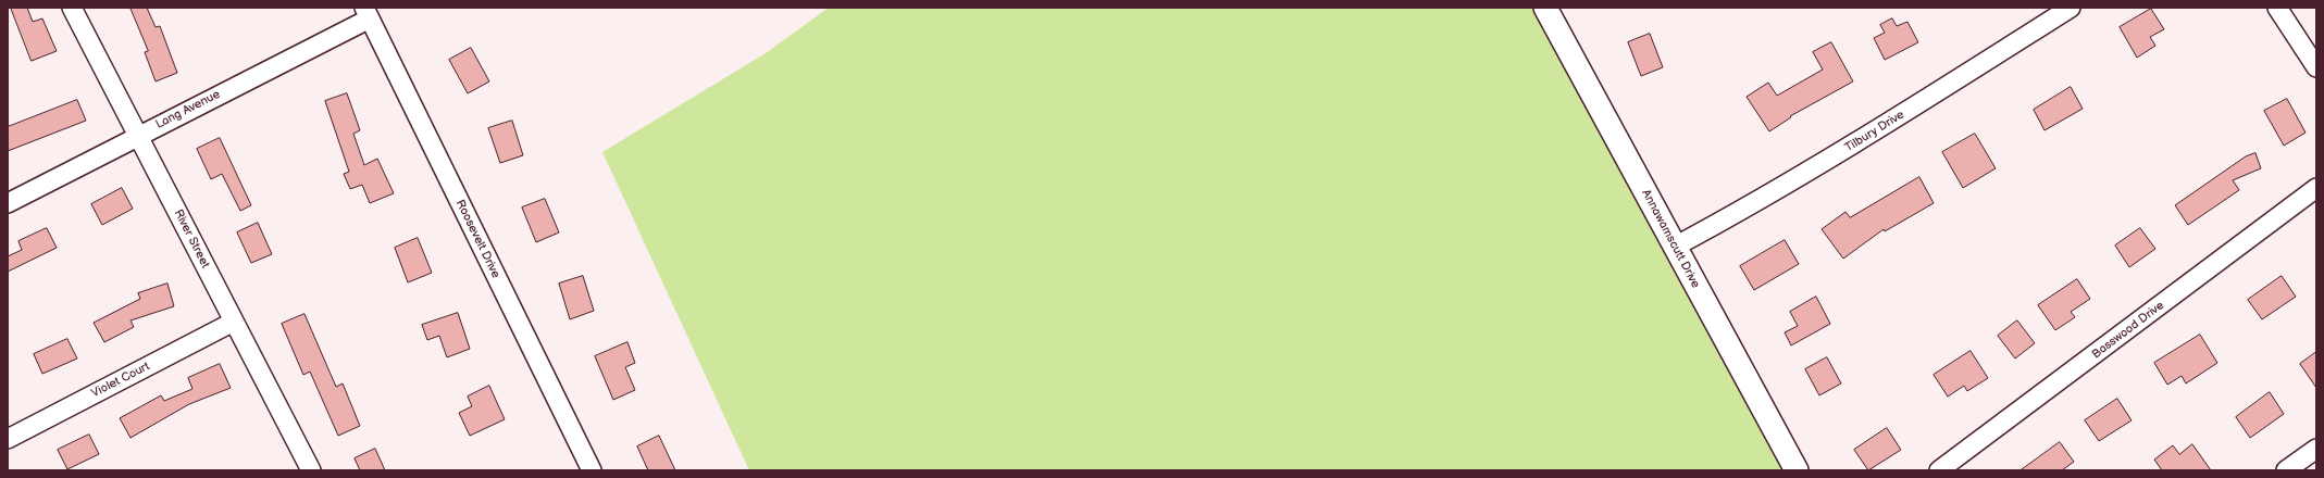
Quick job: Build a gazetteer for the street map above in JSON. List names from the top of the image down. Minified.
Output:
{"streets":{"street":["Lang Avenue","Tilbury Drive","River Street","Roosevelt Drive","Annawamscutt Drive","Basswood Drive","Violet Court"]},"crossings":[["Lang Avenue","River Street"],["Lang Avenue","Roosevelt Drive"],["Tilbury Drive","Annawamscutt Drive"],["River Street","Violet Court"]]}
